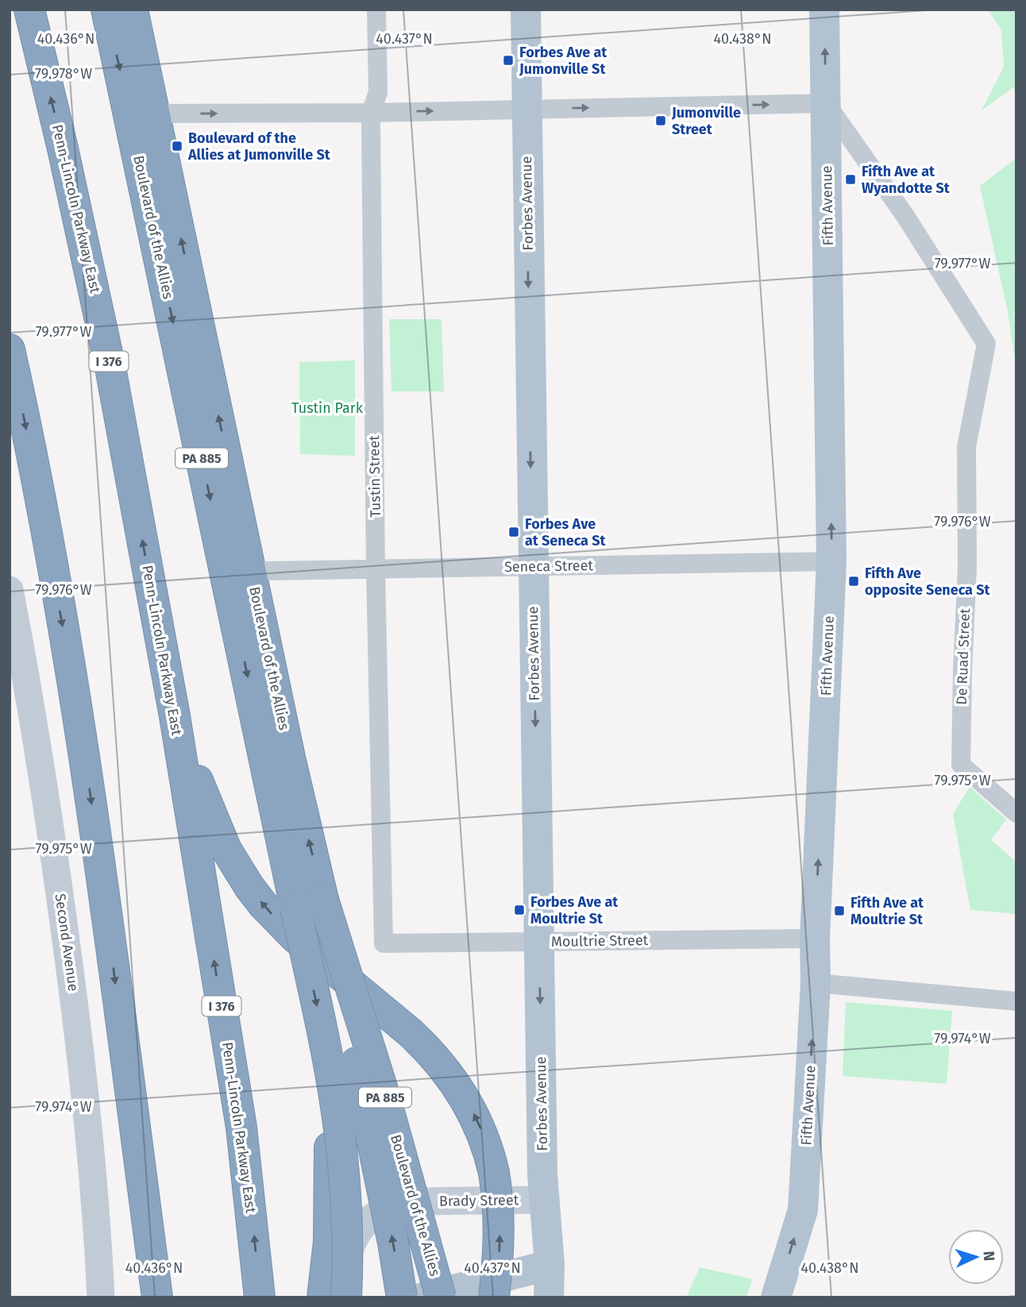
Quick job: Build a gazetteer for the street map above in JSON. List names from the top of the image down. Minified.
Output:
{"streets":{"highway":["Penn-Lincoln Parkway East","Boulevard of the Allies","I 376","PA 885"],"main road":["Forbes Avenue","Fifth Avenue","Second Avenue","Brady Street"],"street":["Tustin Street","Seneca Street","De Ruad Street","Moultrie Street"]},"crossings":[["Forbes Avenue","Seneca Street"],["Forbes Avenue","Moultrie Street"],["Forbes Avenue","Brady Street"],["Fifth Avenue","Seneca Street"],["Fifth Avenue","De Ruad Street"],["Fifth Avenue","Moultrie Street"],["Tustin Street","Seneca Street"],["Tustin Street","Moultrie Street"]],"one_way":["Forbes Avenue","Fifth Avenue"],"parks":["Tustin Park"],"places":{"transit":["Forbes Ave at Jumonville St","Jumonville Street","Boulevard of the Allies at Jumonville St","Fifth Ave at Wyandotte St","Forbes Ave at Seneca St","Fifth Ave opposite Seneca St","Forbes Ave at Moultrie St","Fifth Ave at Moultrie St"]},"north":"right","coordinates":["40.436°N","40.437°N","40.438°N","79.978°W","79.977°W","79.976°W","79.975°W","79.974°W"]}
